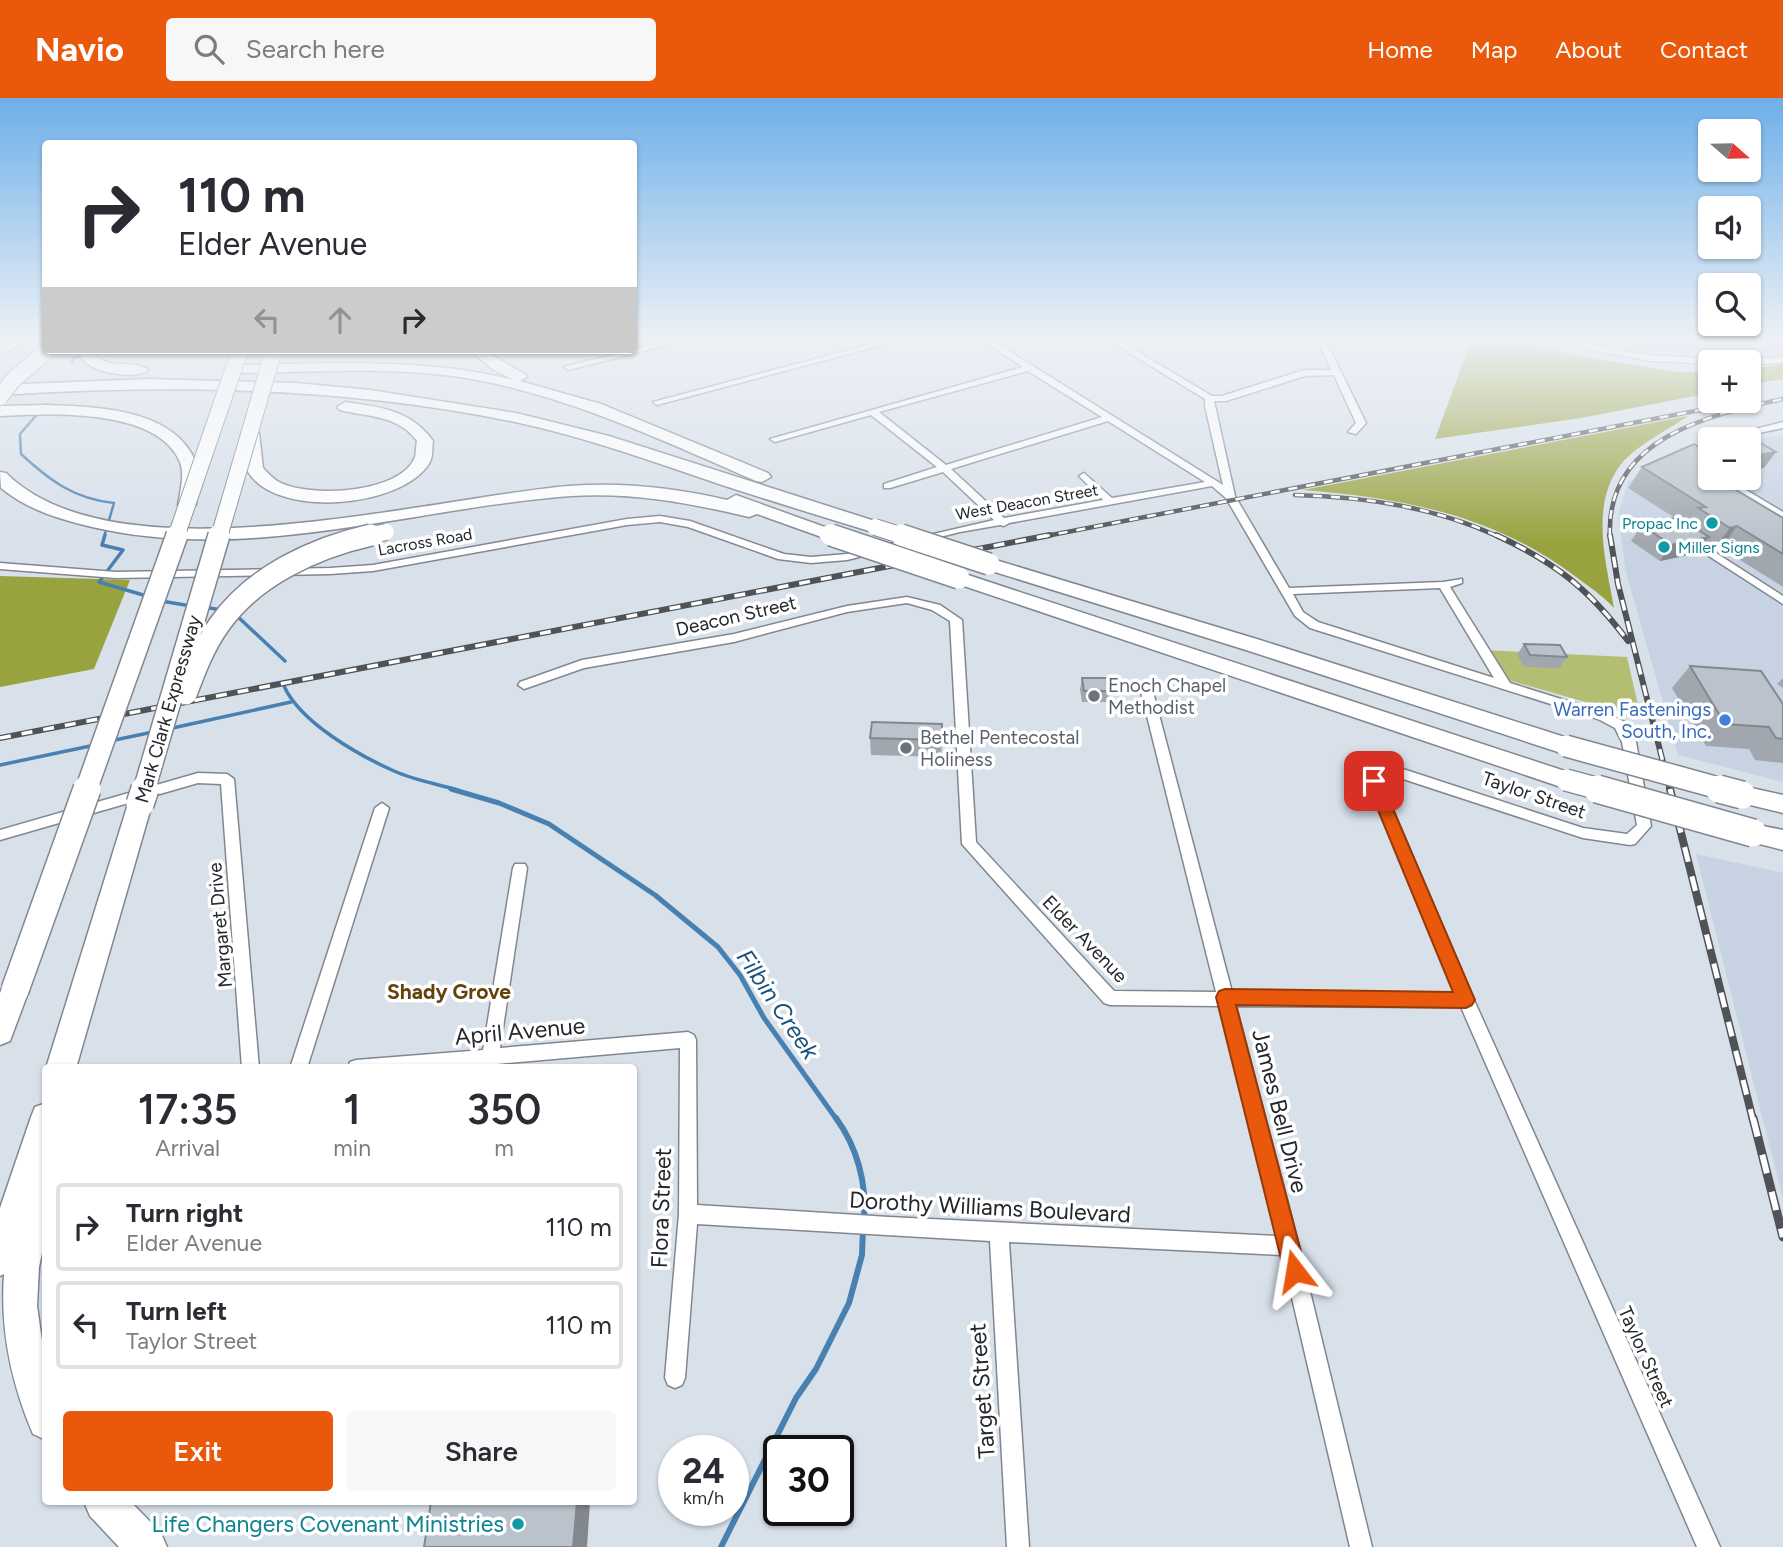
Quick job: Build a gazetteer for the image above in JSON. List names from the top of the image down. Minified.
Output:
{"streets":{"highway":["Mark Clark Expressway"],"street":["West Deacon Street","Lacross Road","Deacon Street","Taylor Street","Margaret Drive","Elder Avenue","April Avenue","James Bell Drive","Dorothy Williams Boulevard","Flora Street","Target Street"]},"crossings":[["West Deacon Street","Lacross Road"],["West Deacon Street","Taylor Street"],["Deacon Street","Elder Avenue"],["Taylor Street","Elder Avenue"],["Elder Avenue","James Bell Drive"],["April Avenue","Flora Street"],["James Bell Drive","Dorothy Williams Boulevard"],["Dorothy Williams Boulevard","Flora Street"],["Dorothy Williams Boulevard","Target Street"]],"districts":["Shady Grove"],"water":["Filbin Creek"],"places":["Propac Inc","Miller Signs","Enoch Chapel Methodist","Warren Fastenings South, Inc.","Bethel Pentecostal Holiness","Life Changers Covenant Ministries"],"north":"right","page":{"header":"Navio","search":"Search here","nav":["Home","Map","About","Contact"],"map_buttons":["+","−"],"turn":["110 m","Elder Avenue"],"eta":["17:35","Arrival","1","min","350","m"],"list":[{"name":"Turn right","note":"Elder Avenue","value":"110 m"},{"name":"Turn left","note":"Taylor Street","value":"110 m"}],"buttons":["Exit","Share"],"speed":"24 km/h","limit":"30"}}
